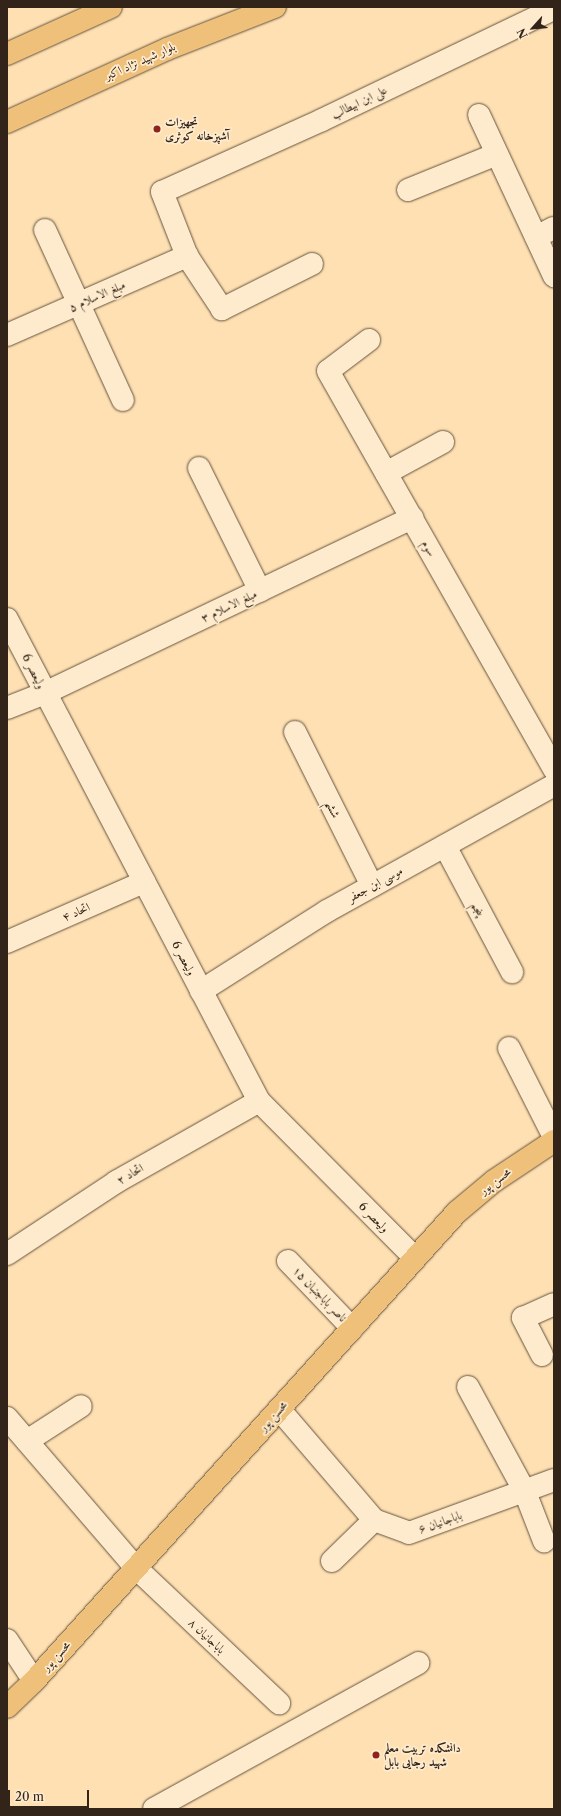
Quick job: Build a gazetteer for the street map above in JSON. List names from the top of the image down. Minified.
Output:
{"streets":{"main road":["بلوار شهید نژاد اکبر","محسن پور"],"street":["علی ابن ابیطالب","مبلغ الاسلام ۵","سوم","مبلغ الاسلام ۳","ولیعصر 6","ششم","موسی ابن جعفر","پنجم","اتحاد ۴","اتحاد ۲","ناصر باباجنبان ۱۵","باباجانیان ۶","باباجانیان ۸"]},"crossings":[["علی ابن ابیطالب","مبلغ الاسلام ۵"],["سوم","مبلغ الاسلام ۳"],["مبلغ الاسلام ۳","ولیعصر 6"],["ولیعصر 6","موسی ابن جعفر"],["ولیعصر 6","اتحاد ۴"],["ولیعصر 6","اتحاد ۲"],["ولیعصر 6","محسن پور"],["ششم","موسی ابن جعفر"],["موسی ابن جعفر","پنجم"],["محسن پور","ناصر باباجنبان ۱۵"],["محسن پور","باباجانیان ۶"],["محسن پور","باباجانیان ۸"]],"places":["تجهیزات آشپزخانه کوثری","دانشکده تربیت معلم شهید رجایی بابل"],"scale_bar":"20 m","north":"bottom left"}
